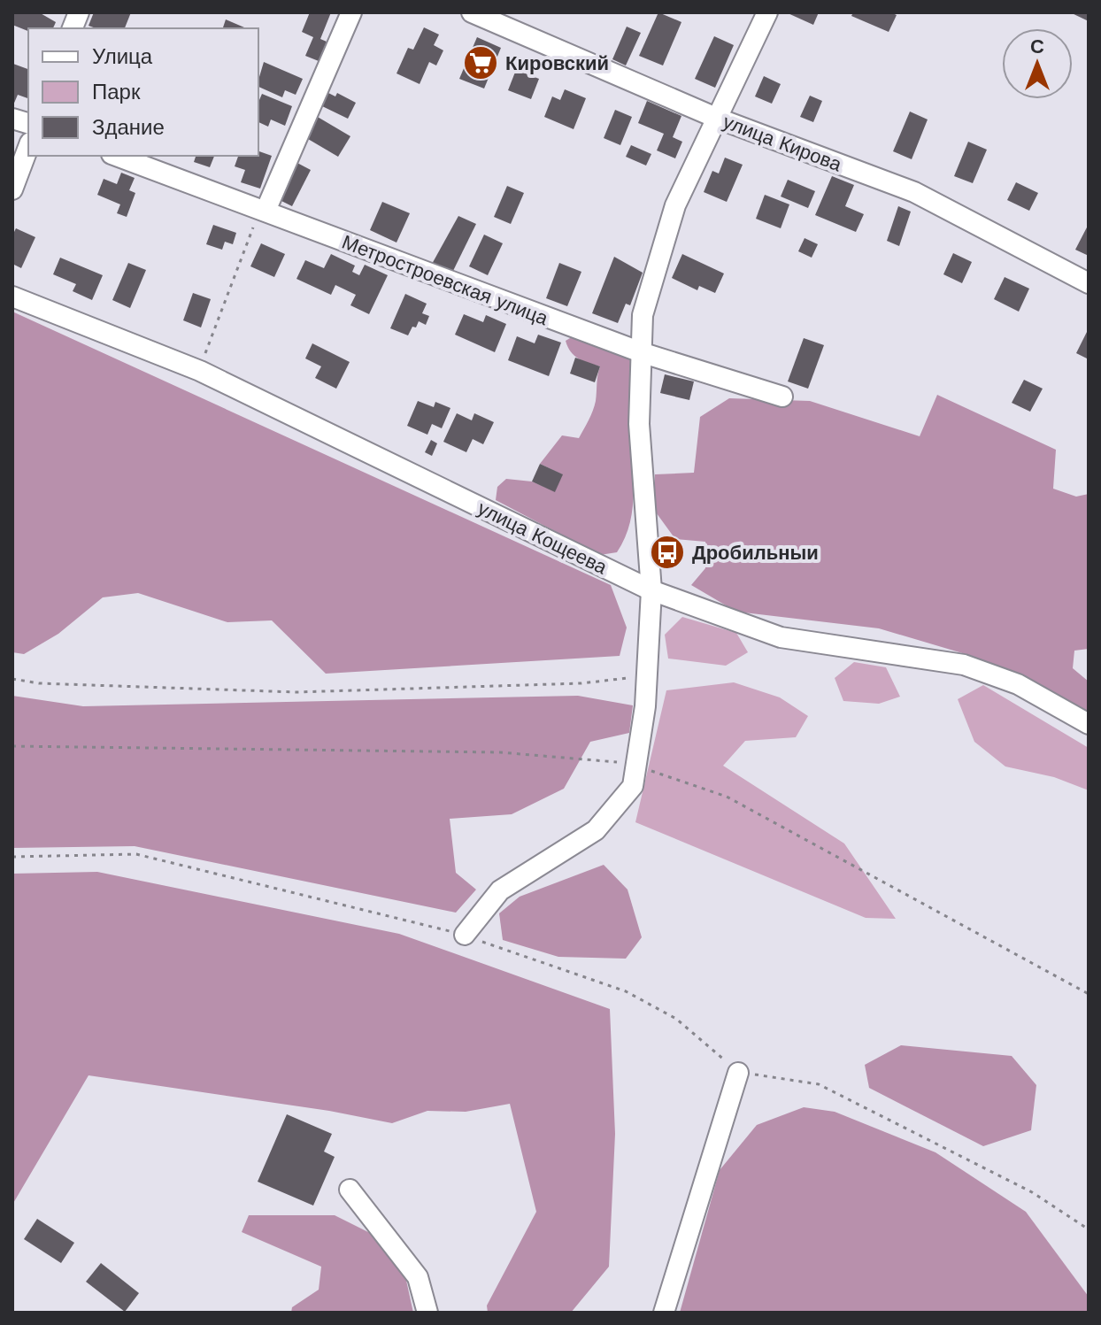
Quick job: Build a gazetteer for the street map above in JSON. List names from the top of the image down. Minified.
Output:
{"streets":{"street":["улица Кирова","Метростроевская улица","улица Кощеева"]},"places":{"supermarket":["Кировский"],"bus stop":["Дробильныи"]},"legend":["Улица","Парк","Здание"],"north":"top"}
